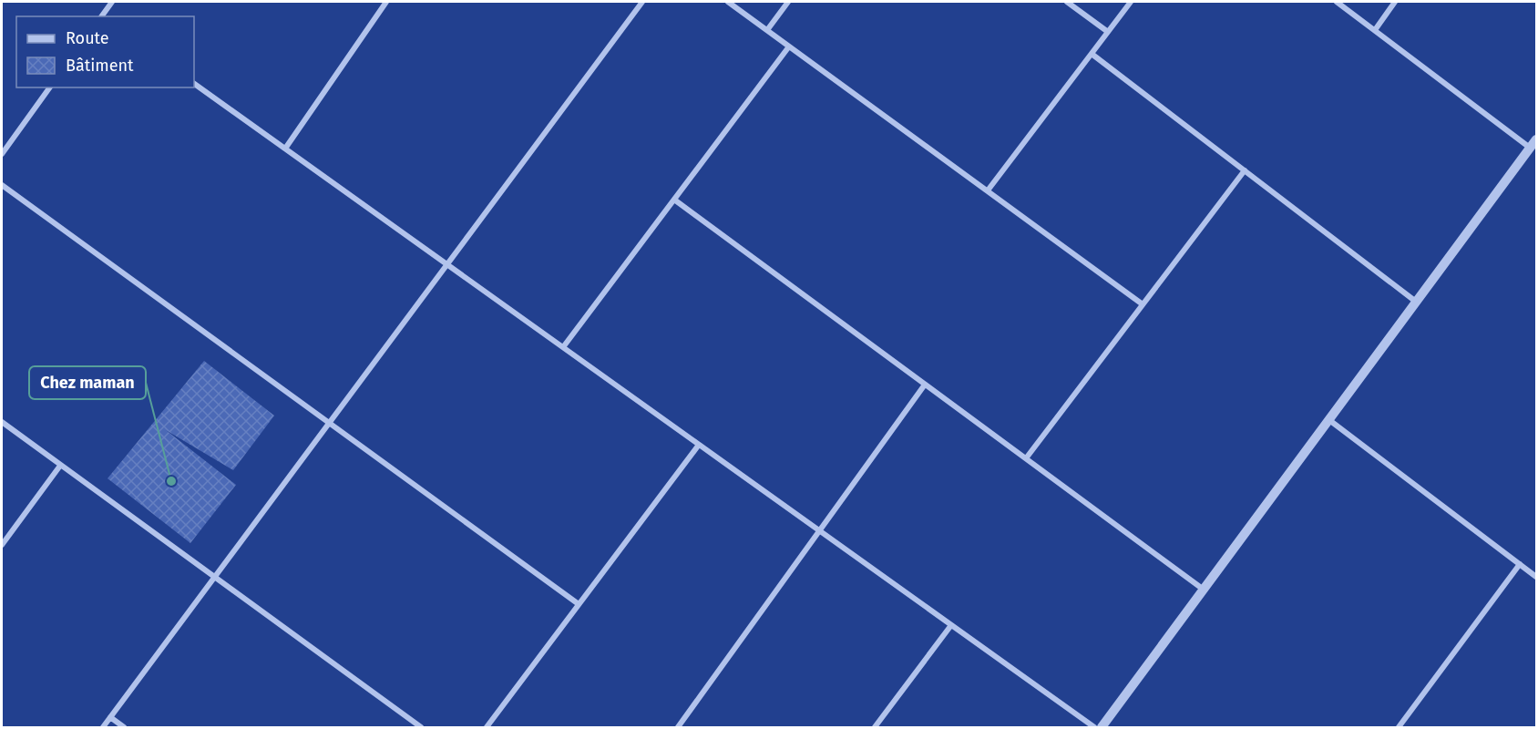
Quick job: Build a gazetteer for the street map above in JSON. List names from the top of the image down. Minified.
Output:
{"places":["Chez maman"],"legend":["Route","Bâtiment"]}
